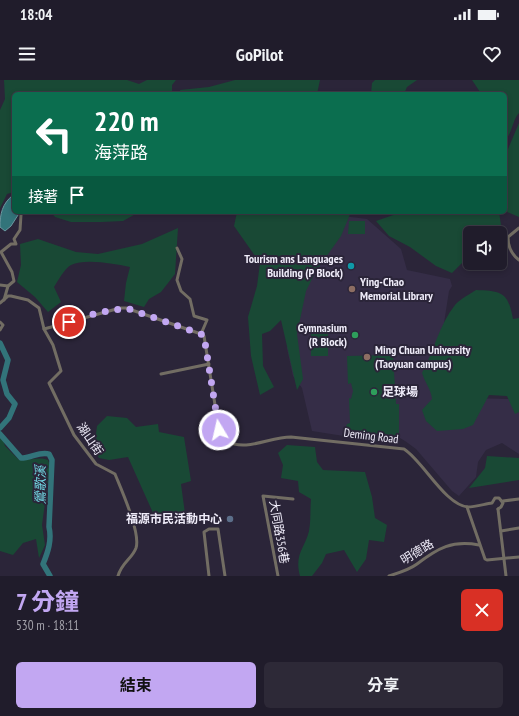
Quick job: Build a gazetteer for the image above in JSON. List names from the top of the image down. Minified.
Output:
{"streets":{"street":["Deming Road","湖山街","大同路356巷","明德路"]},"water":["鶯歌溪"],"places":["Tourism ans Languages Building (P Block)","Ying-Chao Memorial Library","Gymnasium (R Block)","Ming Chuan University (Taoyuan campus)","足球場","福源市民活動中心"],"page":{"status":"18:04","header":"GoPilot","turn":["220 m","海萍路"],"then":"接著","heading":["7 分鐘","530 m · 18:11"],"buttons":["結束","分享"]}}
